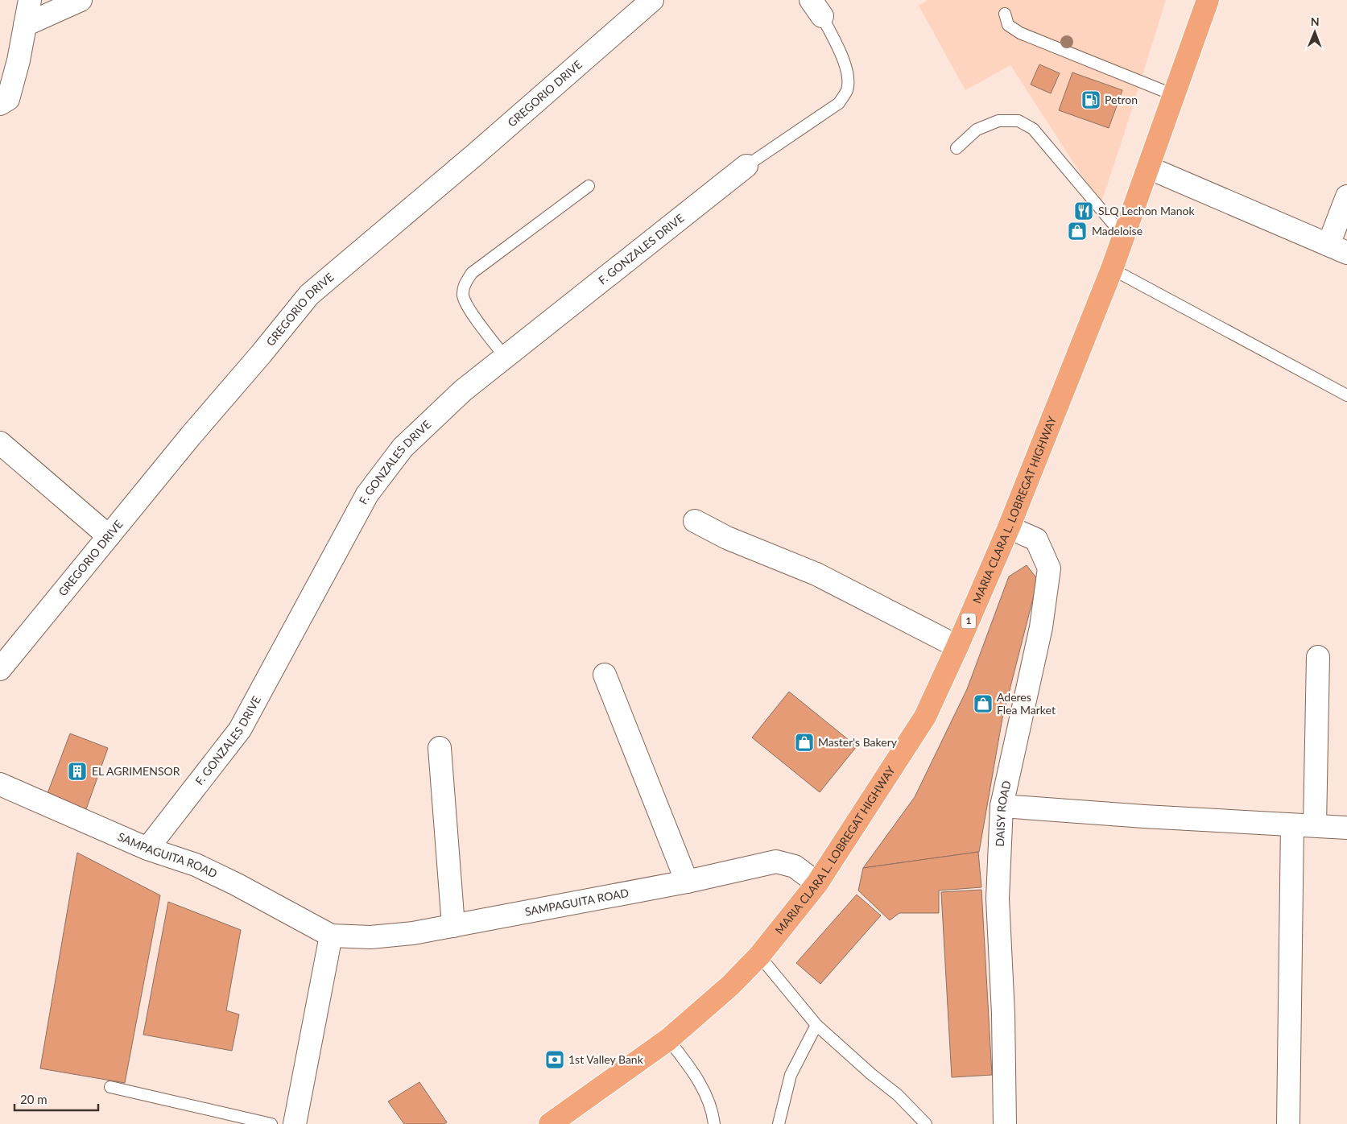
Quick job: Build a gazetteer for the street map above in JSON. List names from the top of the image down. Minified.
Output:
{"streets":{"highway":["MARIA CLARA L. LOBREGAT HIGHWAY","1"],"street":["GREGORIO DRIVE","F. GONZALES DRIVE","DAISY ROAD","SAMPAGUITA ROAD"]},"crossings":[["F. GONZALES DRIVE","SAMPAGUITA ROAD"],["MARIA CLARA L. LOBREGAT HIGHWAY","DAISY ROAD"],["MARIA CLARA L. LOBREGAT HIGHWAY","SAMPAGUITA ROAD"]],"places":{"fuel station":["Petron"],"restaurant":["SLQ Lechon Manok"],"shop":["Madeloise","Aderes Flea Market","Master's Bakery"],"building":["EL AGRIMENSOR"],"bank":["1st Valley Bank"]},"scale_bar":"20 m","north":"top"}
